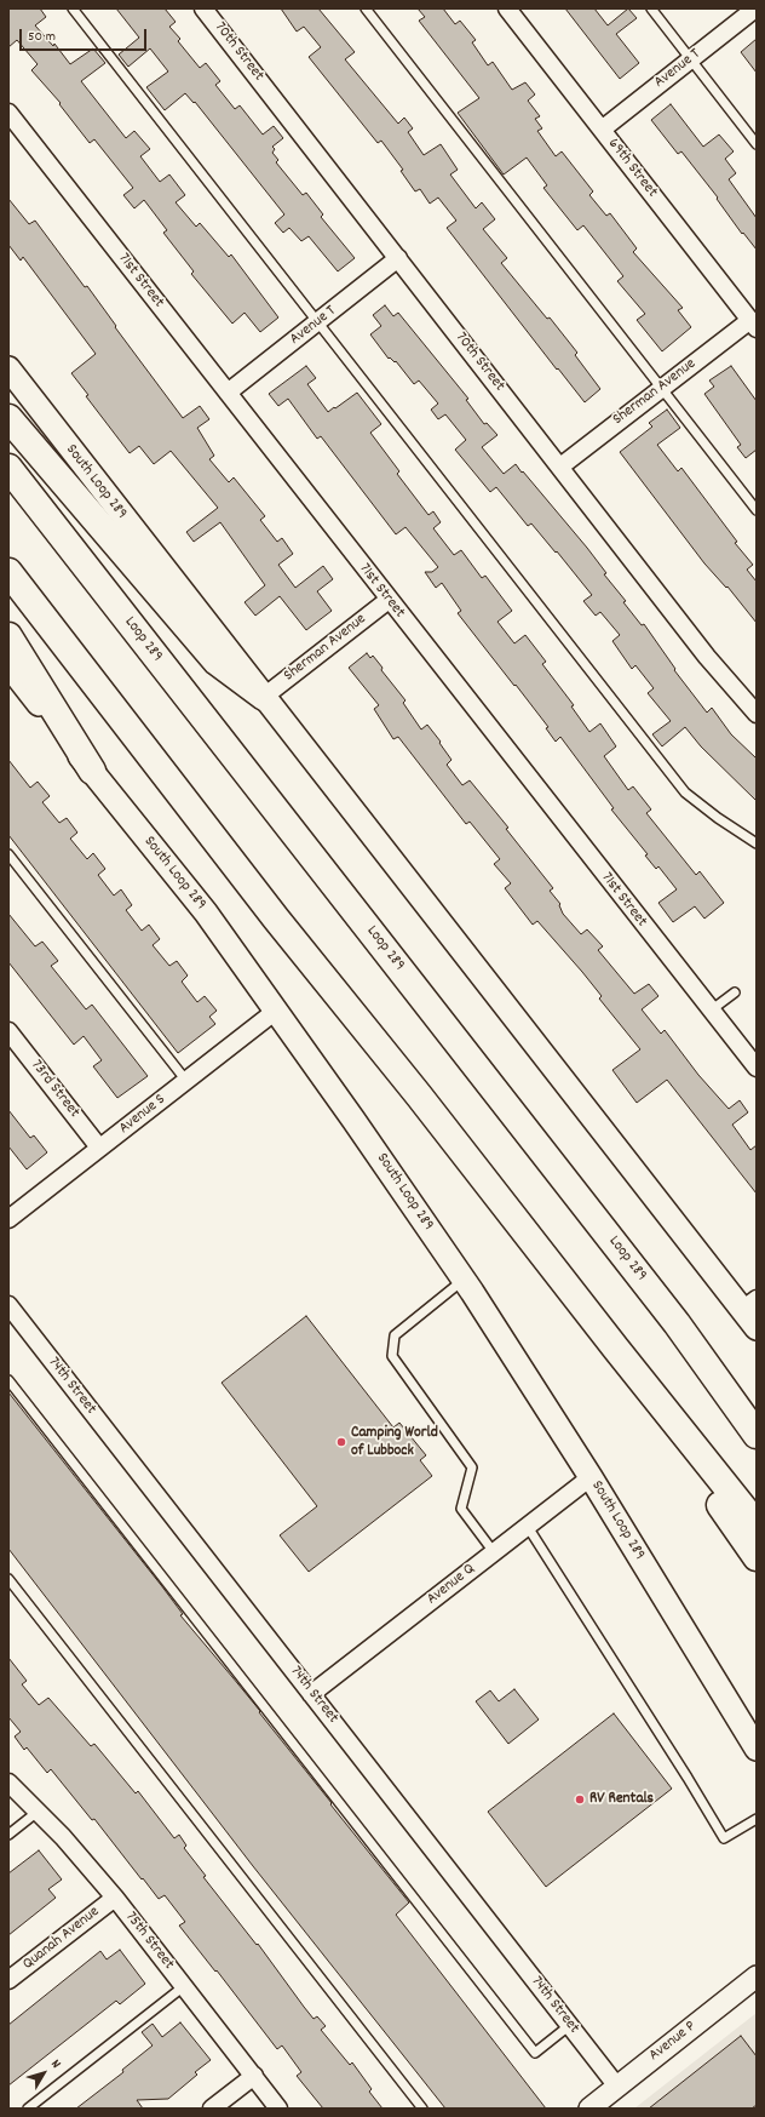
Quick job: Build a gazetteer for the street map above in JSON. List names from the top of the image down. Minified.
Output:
{"streets":{"highway":["Loop 289"],"main road":["South Loop 289"],"street":["70th Street","Avenue T","69th Street","71st Street","Sherman Avenue","73rd Street","Avenue S","74th Street","Avenue Q","Quanah Avenue","75th Street","Avenue P"]},"crossings":[["70th Street","Avenue T"],["70th Street","Sherman Avenue"],["Avenue T","69th Street"],["Avenue T","71st Street"],["69th Street","Sherman Avenue"],["71st Street","Sherman Avenue"],["Sherman Avenue","South Loop 289"],["South Loop 289","Avenue S"],["South Loop 289","Avenue Q"],["73rd Street","Avenue S"],["74th Street","Avenue Q"],["74th Street","Avenue P"],["Quanah Avenue","75th Street"]],"places":["Camping World of Lubbock","RV Rentals"],"scale_bar":"50 m","north":"top right"}
